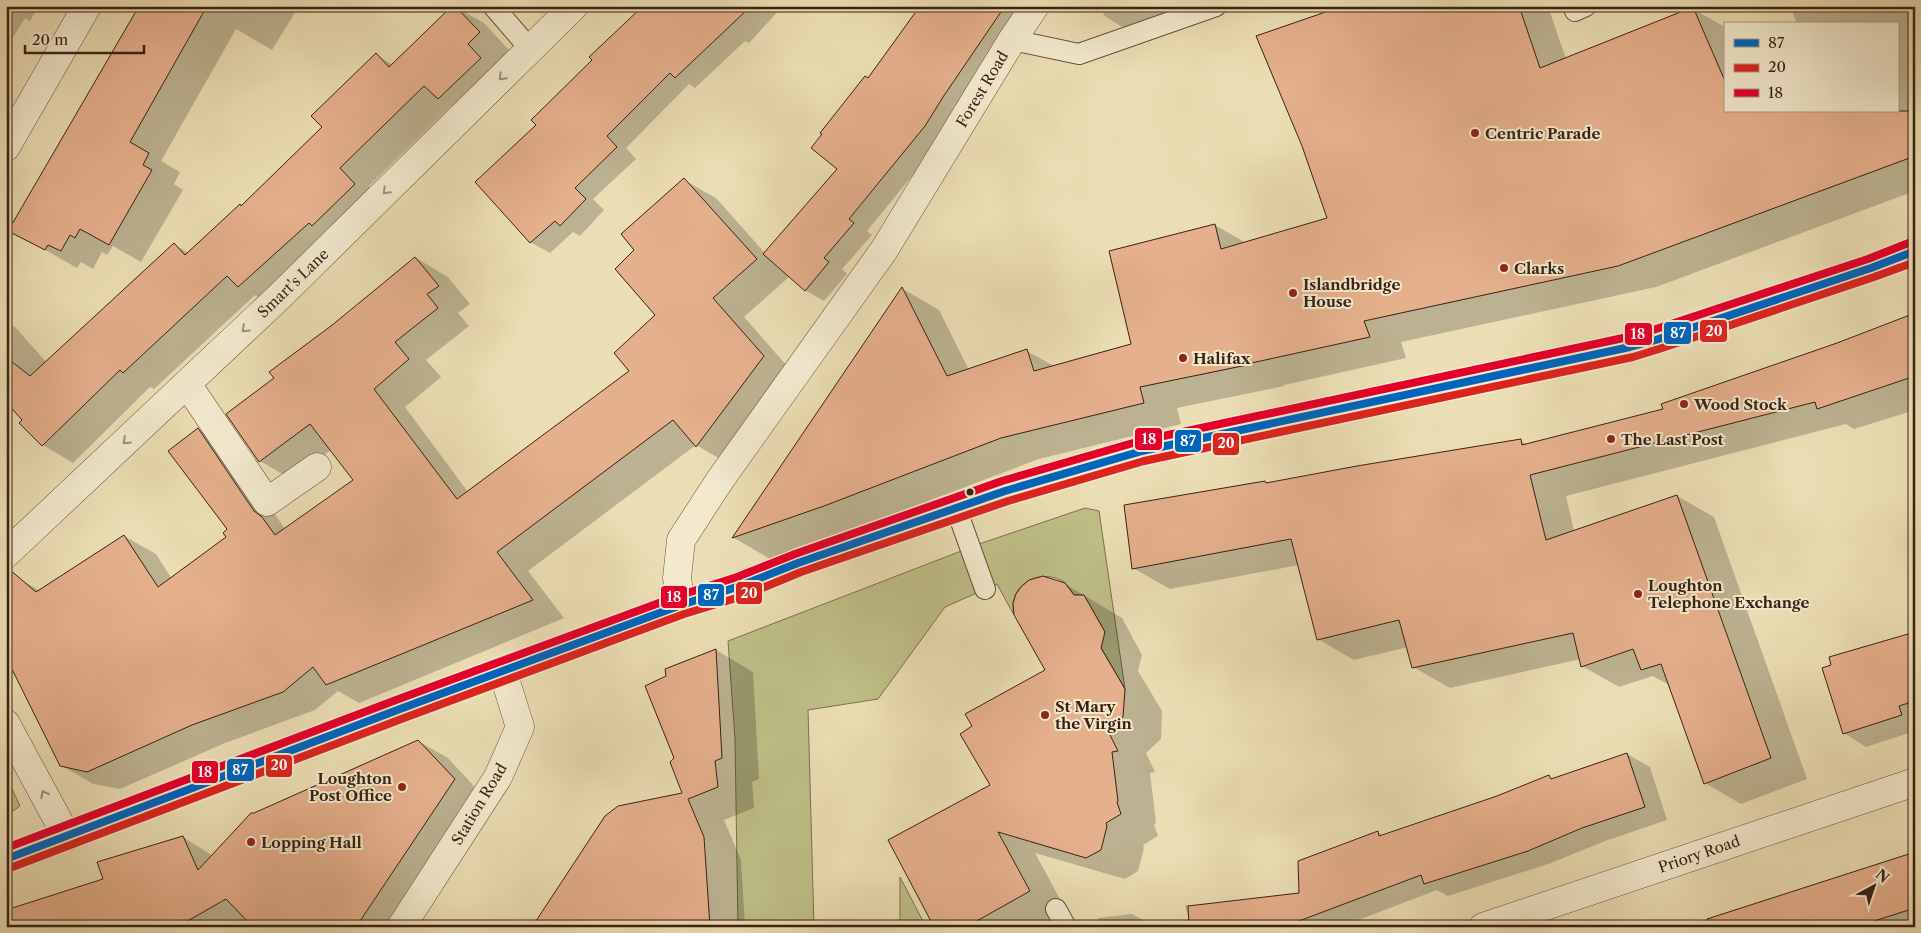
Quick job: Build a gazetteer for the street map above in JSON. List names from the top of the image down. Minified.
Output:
{"streets":{"street":["Forest Road","Smart's Lane","Station Road","Priory Road"]},"one_way":["Smart's Lane"],"places":["Centric Parade","Clarks","Islandbridge House","Halifax","Wood Stock","The Last Post","Loughton Telephone Exchange","St Mary the Virgin","Loughton Post Office","Lopping Hall"],"lines":["transit line 18","transit line 87","transit line 20"],"legend":["87","20","18"],"scale_bar":"20 m","north":"top right"}
